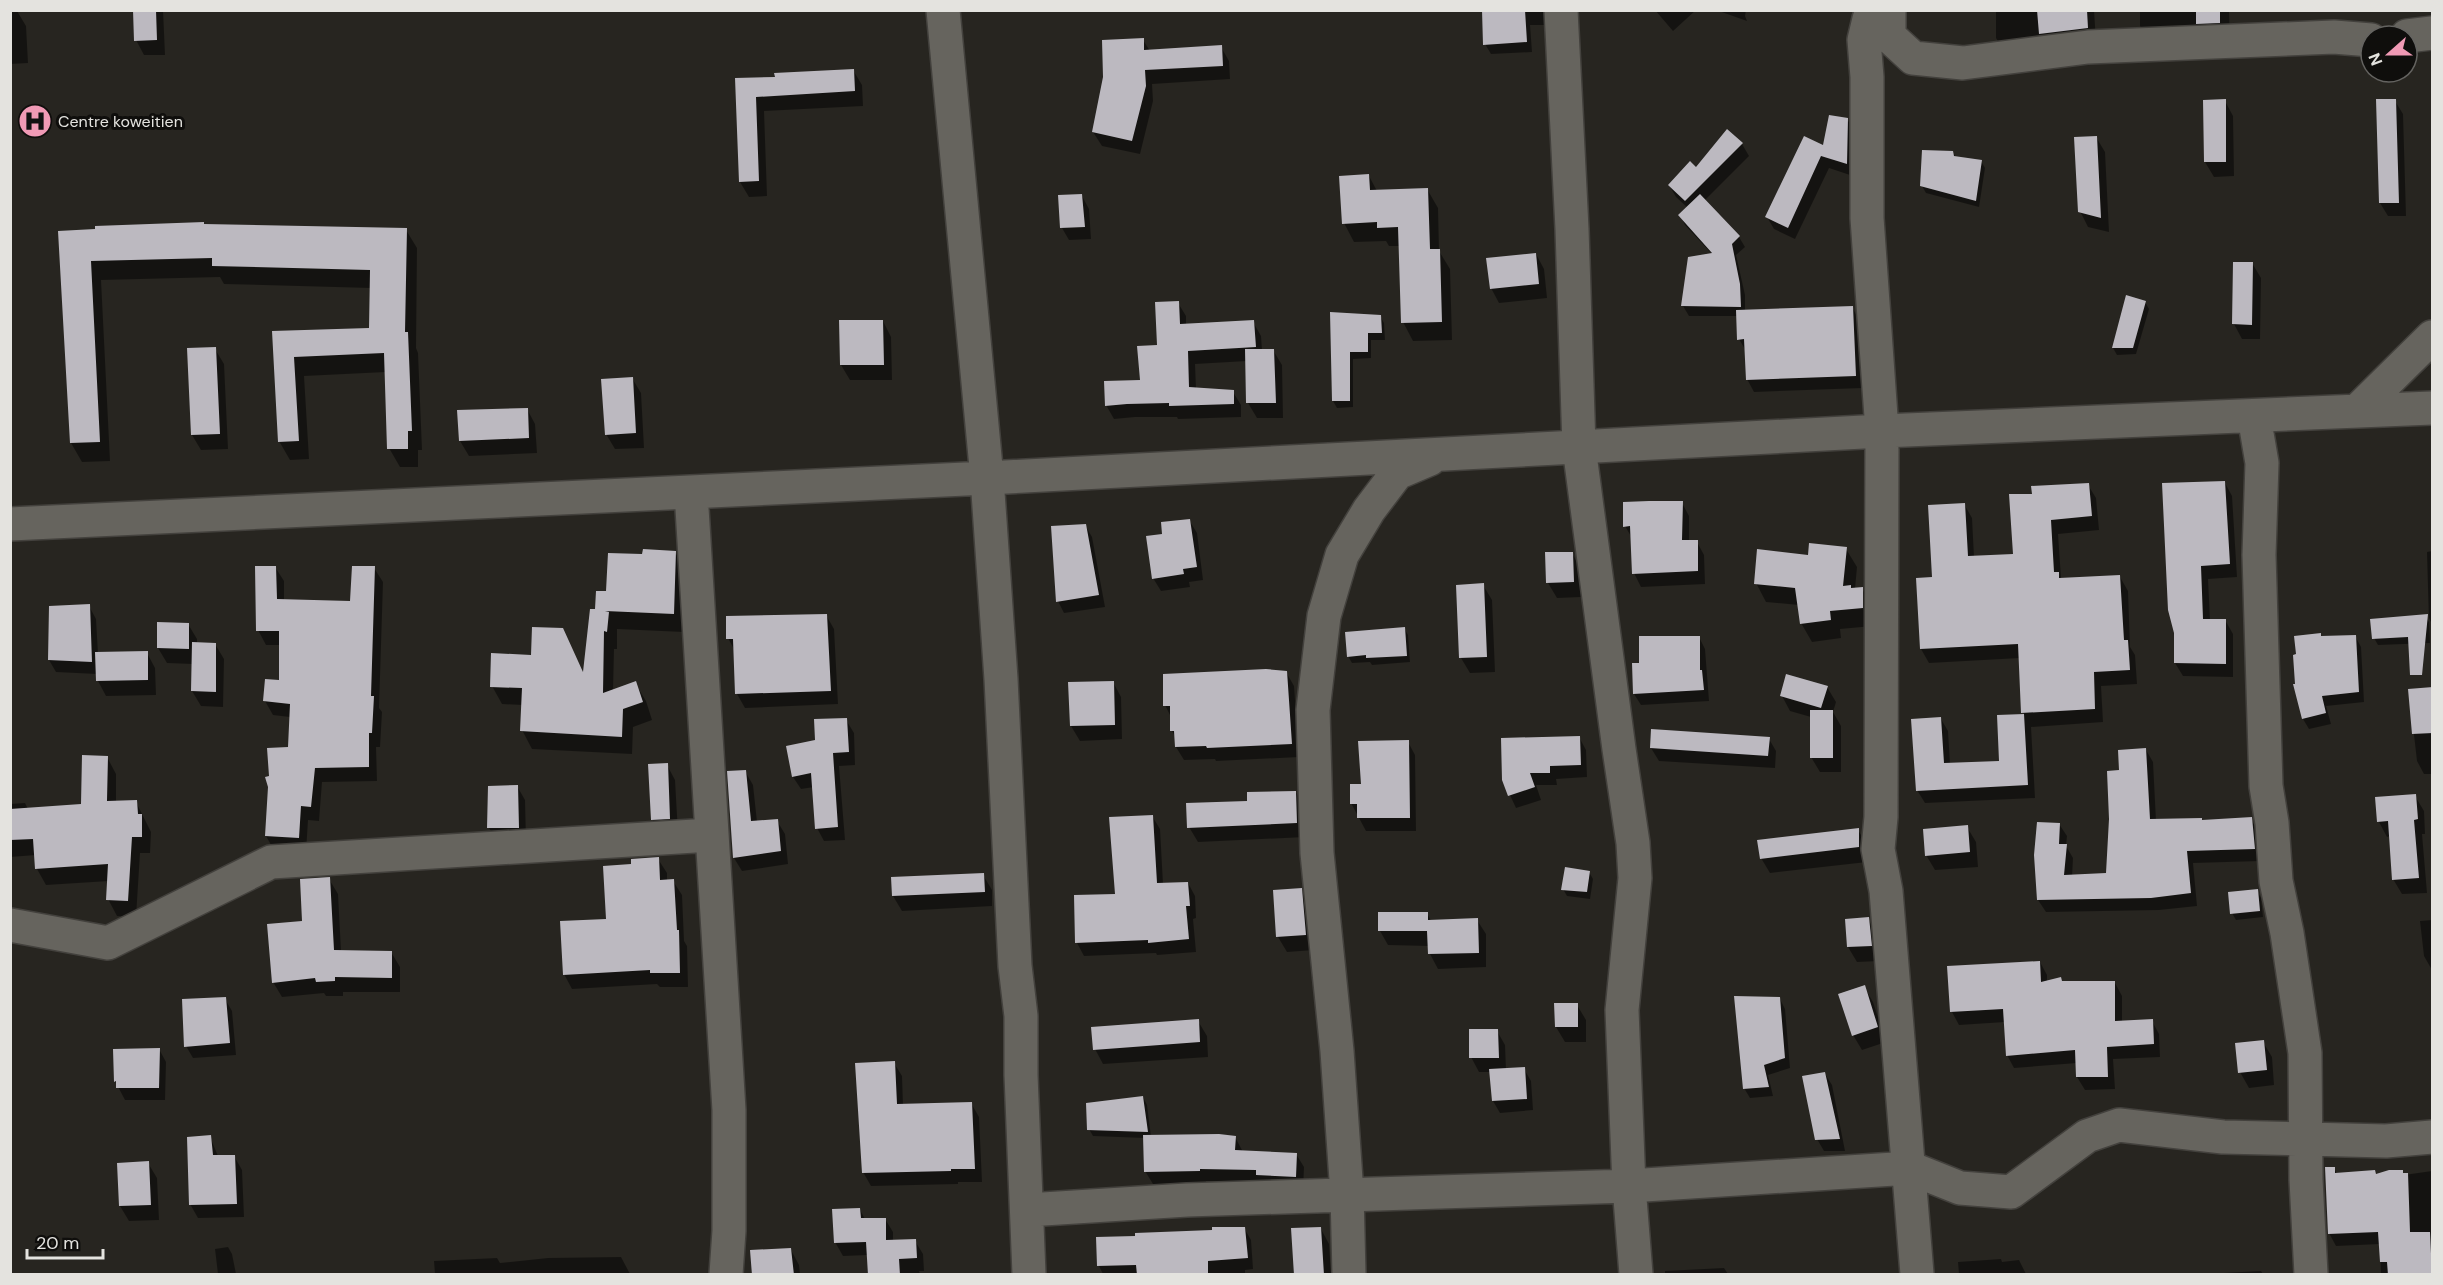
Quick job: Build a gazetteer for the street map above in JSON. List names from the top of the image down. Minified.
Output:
{"places":{"hospital":["Centre koweitien"]},"scale_bar":"20 m","north":"left"}
